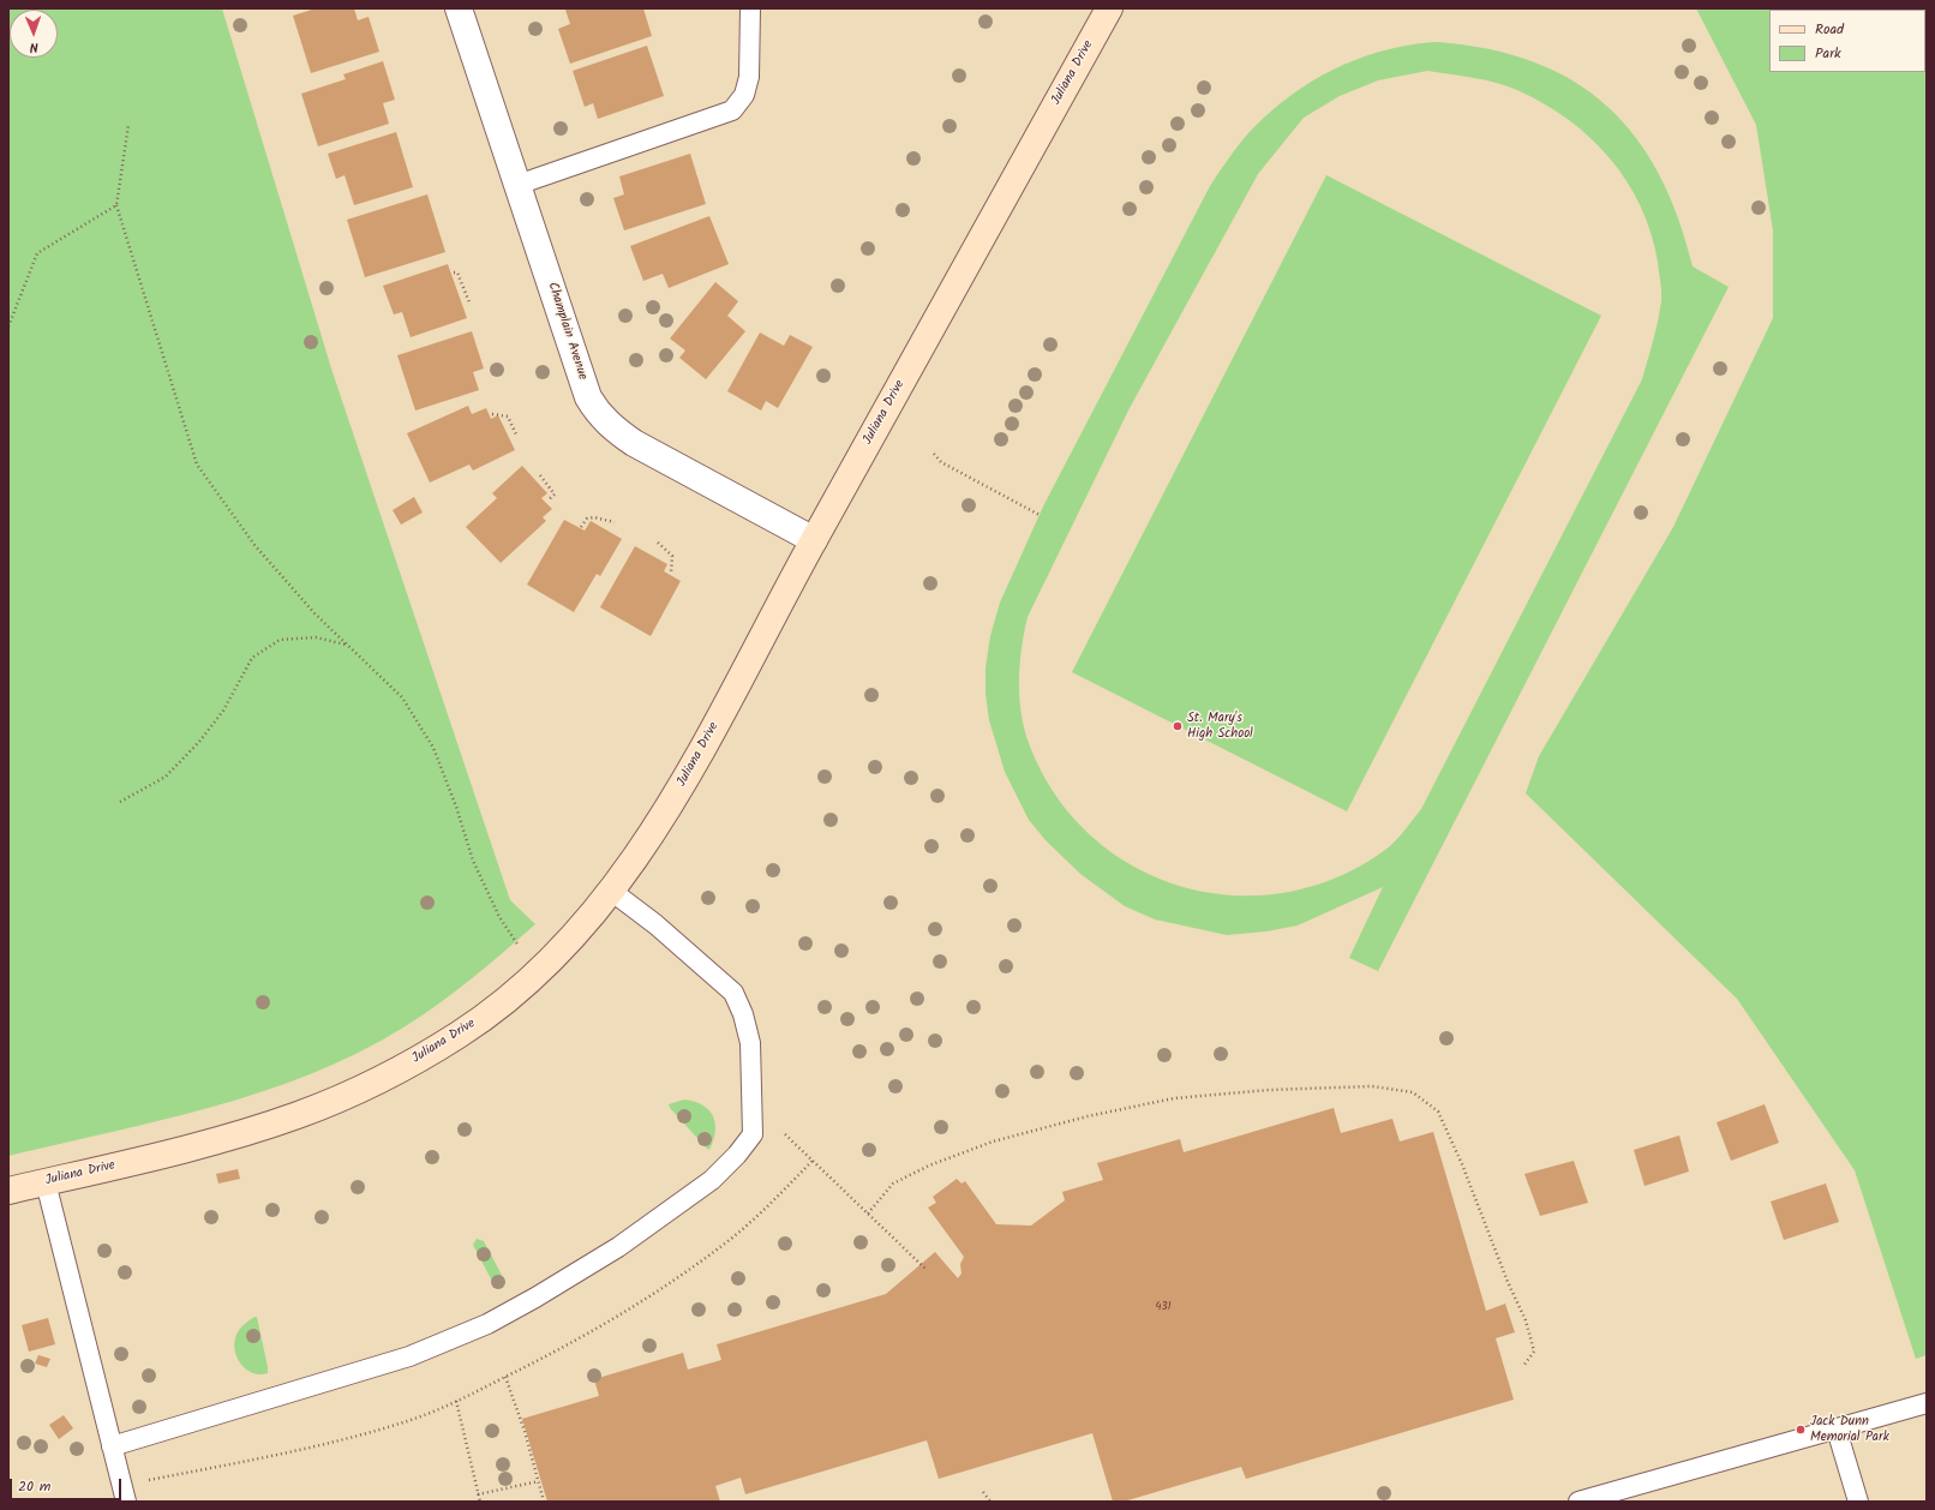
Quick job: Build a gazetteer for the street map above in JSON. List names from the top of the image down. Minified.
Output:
{"streets":{"street":["Juliana Drive","Champlain Avenue"]},"crossings":[["Juliana Drive","Champlain Avenue"]],"places":["St. Mary's High School","Jack Dunn Memorial Park"],"house_numbers":["431"],"legend":["Road","Park"],"scale_bar":"20 m","north":"bottom"}
